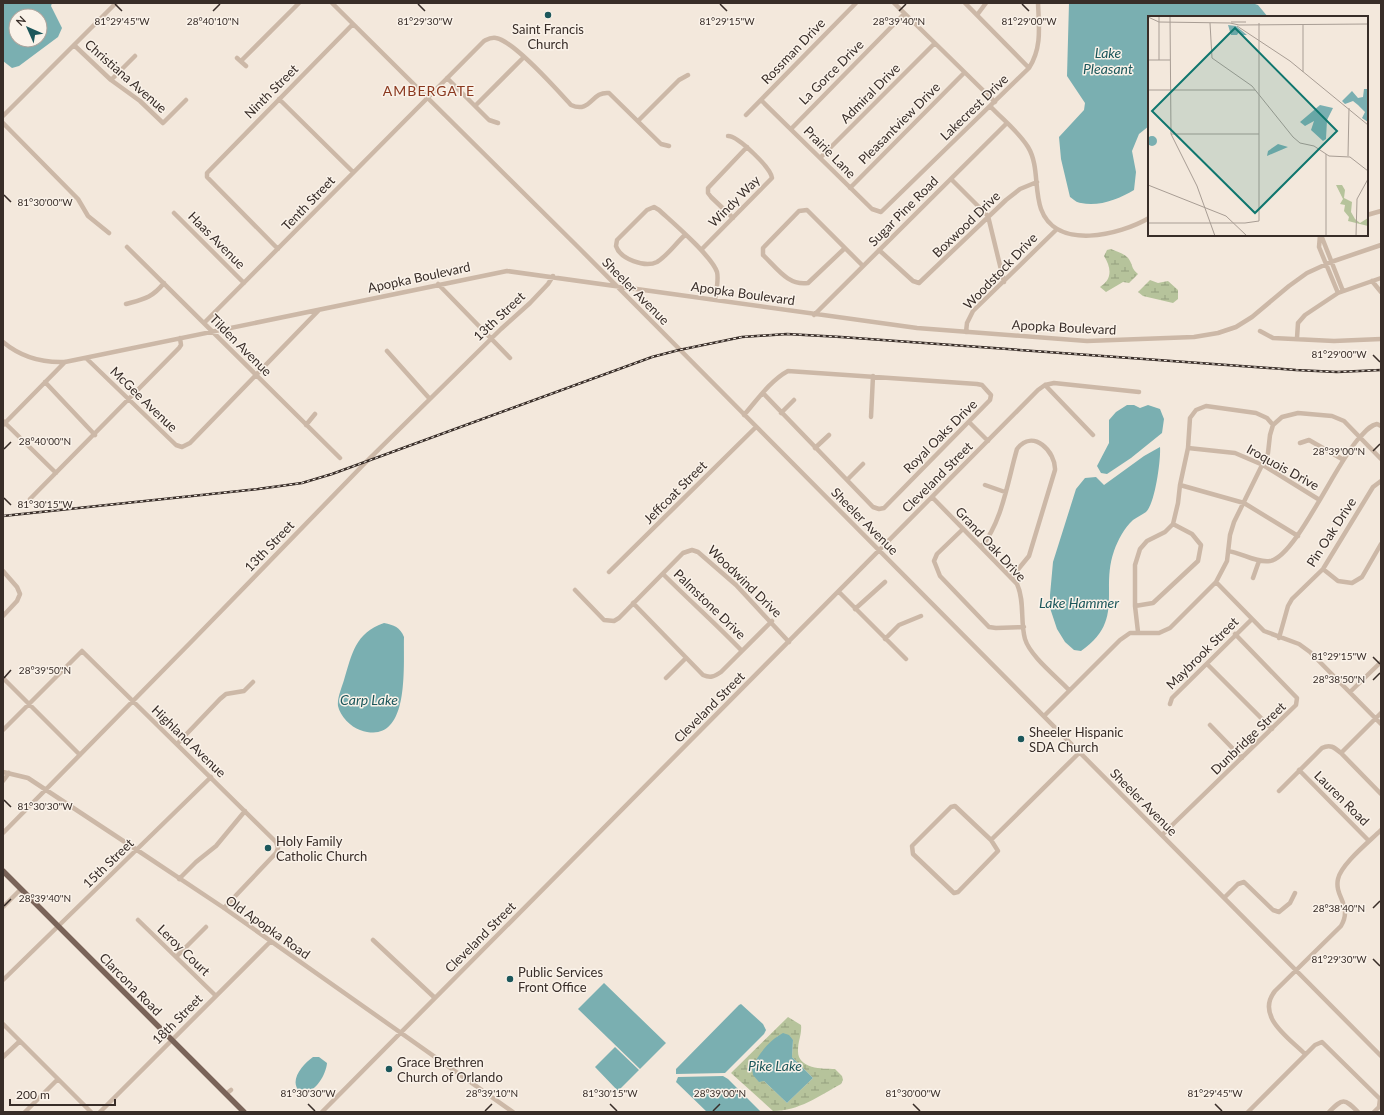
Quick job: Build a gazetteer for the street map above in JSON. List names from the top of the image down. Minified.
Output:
{"streets":{"main road":["Clarcona Road"],"street":["Rossman Drive","La Gorce Drive","Christiana Avenue","Ninth Street","Admiral Drive","Lakecrest Drive","Pleasantview Drive","Prairie Lane","Windy Way","Tenth Street","Sugar Pine Road","Boxwood Drive","Haas Avenue","Woodstock Drive","Apopka Boulevard","Sheeler Avenue","13th Street","Tilden Avenue","McGee Avenue","Royal Oaks Drive","Iroquois Drive","Cleveland Street","Jeffcoat Street","Pin Oak Drive","Grand Oak Drive","Woodwind Drive","Palmstone Drive","Maybrook Street","Dunbridge Street","Highland Avenue","Lauren Road","15th Street","Old Apopka Road","Leroy Court","18th Street"]},"crossings":[["Rossman Drive","Prairie Lane"],["La Gorce Drive","Prairie Lane"],["Ninth Street","Tenth Street"],["Ninth Street","Sheeler Avenue"],["Admiral Drive","Prairie Lane"],["Lakecrest Drive","Prairie Lane"],["Pleasantview Drive","Prairie Lane"],["Tenth Street","Haas Avenue"],["Tenth Street","Sheeler Avenue"],["Tenth Street","Tilden Avenue"],["Sugar Pine Road","Boxwood Drive"],["Sugar Pine Road","Apopka Boulevard"],["Woodstock Drive","Apopka Boulevard"],["Apopka Boulevard","Sheeler Avenue"],["Apopka Boulevard","13th Street"],["Apopka Boulevard","Tilden Avenue"],["Apopka Boulevard","McGee Avenue"],["Sheeler Avenue","Royal Oaks Drive"],["Sheeler Avenue","Cleveland Street"],["Sheeler Avenue","Jeffcoat Street"],["Sheeler Avenue","Dunbridge Street"],["13th Street","Highland Avenue"],["13th Street","Old Apopka Road"],["Tilden Avenue","McGee Avenue"],["Cleveland Street","Grand Oak Drive"],["Cleveland Street","Woodwind Drive"],["Cleveland Street","Old Apopka Road"],["Woodwind Drive","Palmstone Drive"],["Maybrook Street","Dunbridge Street"],["Highland Avenue","15th Street"],["Highland Avenue","Old Apopka Road"],["15th Street","Old Apopka Road"],["15th Street","Clarcona Road"],["Old Apopka Road","18th Street"],["Leroy Court","18th Street"],["Clarcona Road","18th Street"]],"districts":["AMBERGATE"],"water":["Lake Pleasant","Lake Hammer","Carp Lake","Pike Lake"],"places":["Saint Francis Church","Sheeler Hispanic SDA Church","Holy Family Catholic Church","Public Services Front Office","Grace Brethren Church of Orlando"],"scale_bar":"200 m","north":"top left","coordinates":["81°29'45\"W","28°40'10\"N","81°29'30\"W","81°29'15\"W","28°39'40\"N","81°29'00\"W","81°30'00\"W","28°40'00\"N","28°39'00\"N","81°30'15\"W","28°39'50\"N","28°38'50\"N","81°30'30\"W","28°38'40\"N","28°39'10\"N"]}
